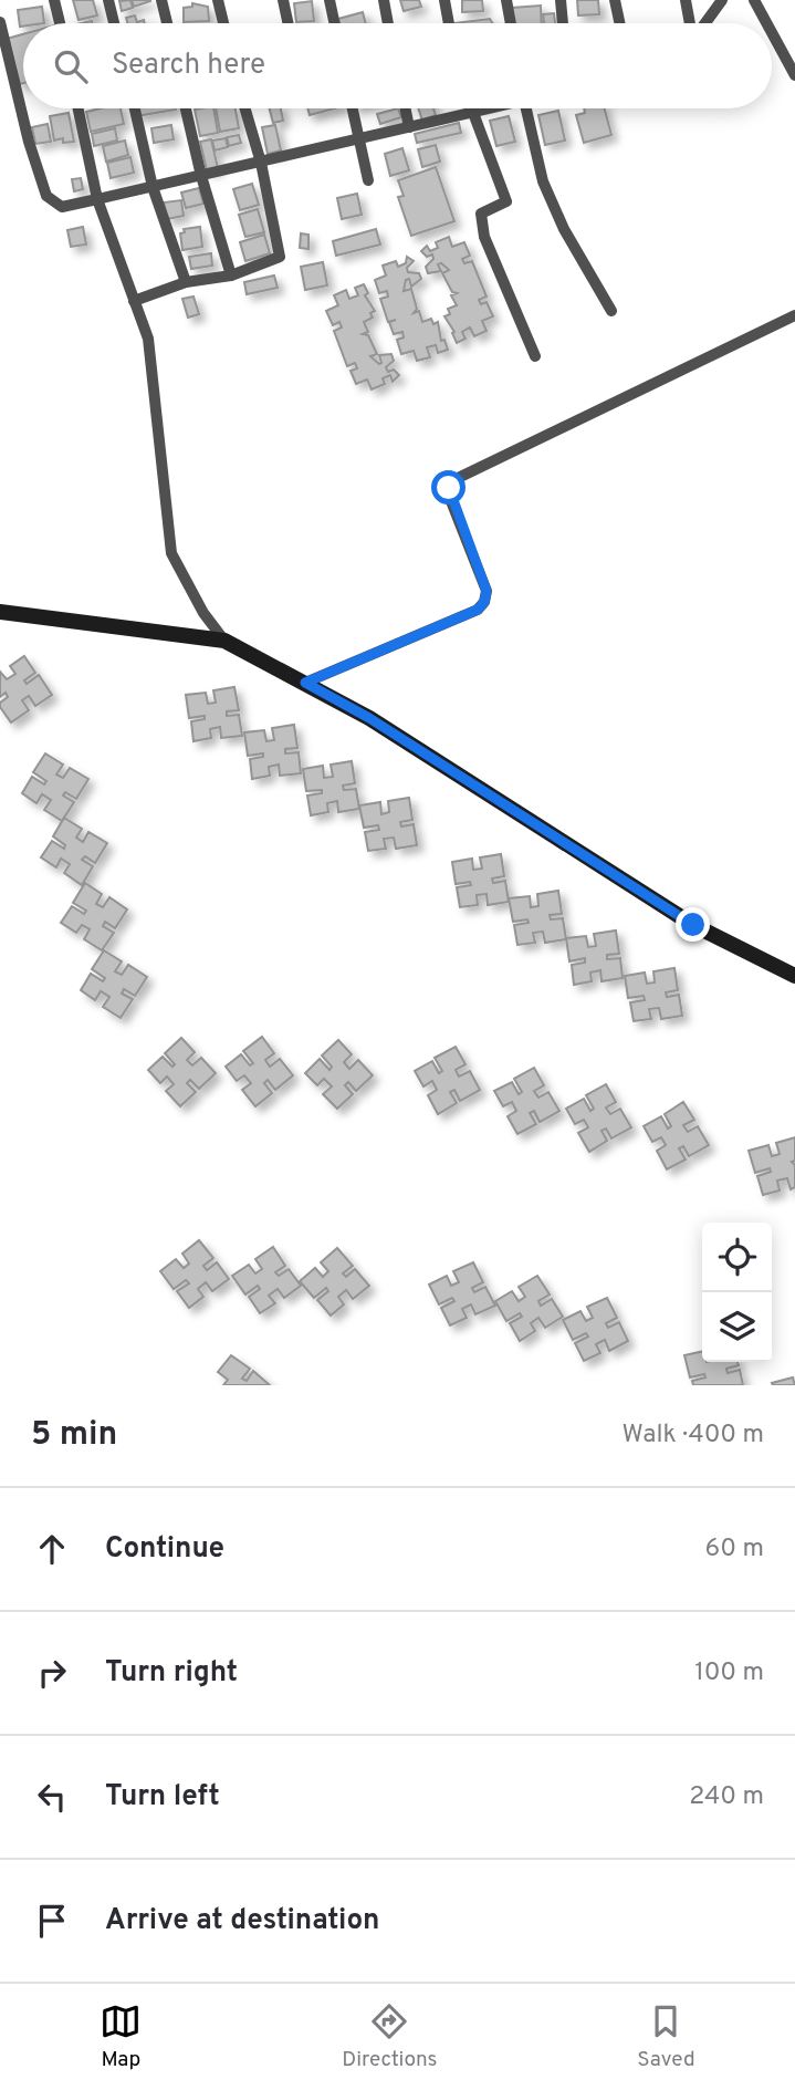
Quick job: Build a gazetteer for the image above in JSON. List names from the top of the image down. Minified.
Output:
{"page":{"search":"Search here","heading":["5 min","Walk · 400 m"],"list":[["Continue","60 m"],["Turn right","100 m"],["Turn left","240 m"],"Arrive at destination"],"nav":["Map","Directions","Saved"]}}
